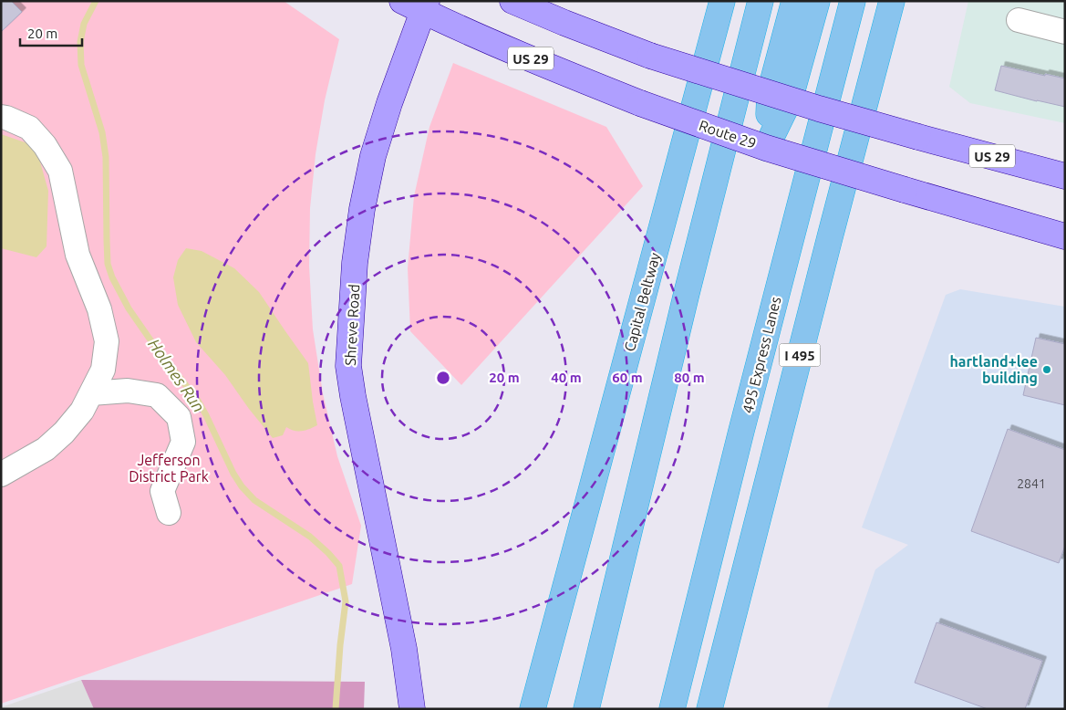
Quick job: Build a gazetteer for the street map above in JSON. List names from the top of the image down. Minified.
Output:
{"streets":{"highway":["Capital Beltway","495 Express Lanes","I 495"],"main road":["US 29","Route 29","Shreve Road"]},"crossings":[["Route 29","Shreve Road"]],"water":["Holmes Run"],"parks":["Jefferson District Park"],"places":["hartland+lee building"],"house_numbers":["2841"],"scale_bar":"20 m","rings":["20 m","40 m","60 m","80 m"]}
